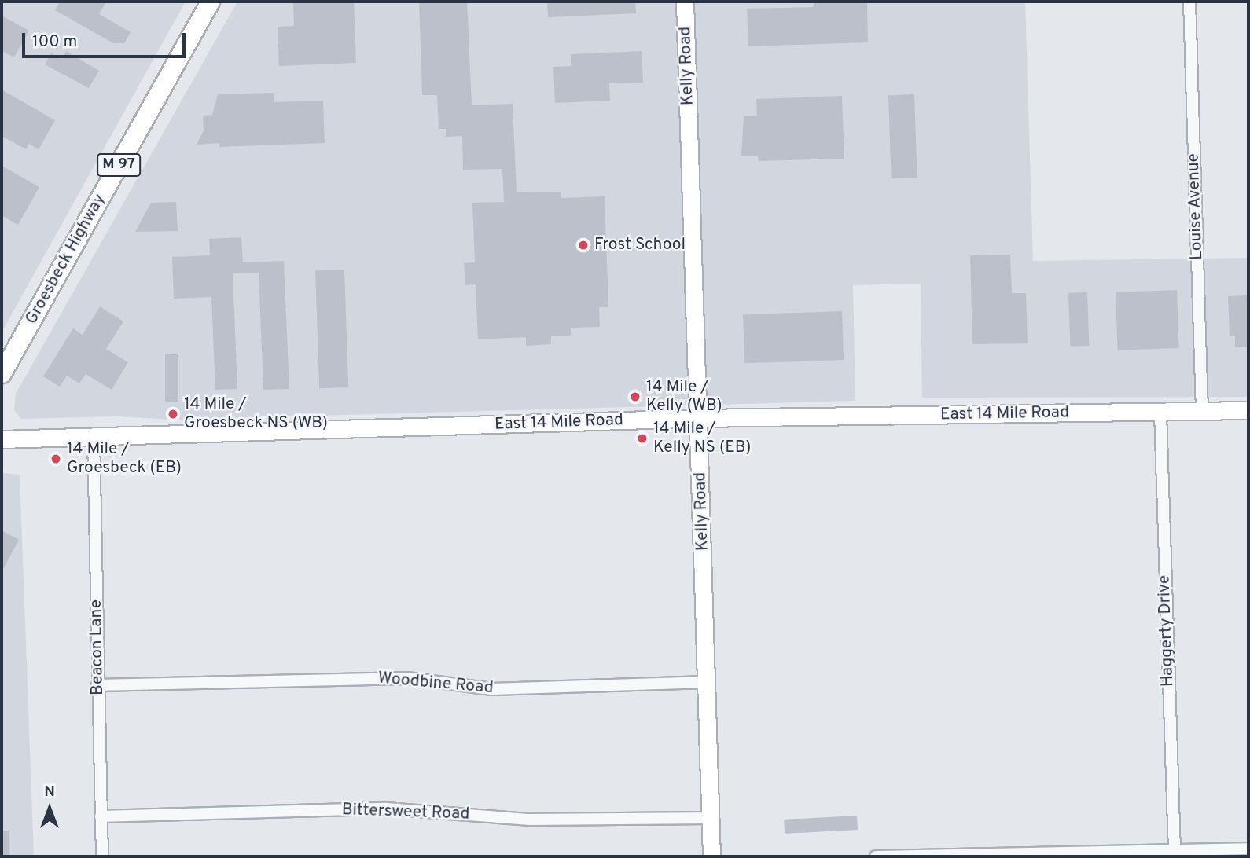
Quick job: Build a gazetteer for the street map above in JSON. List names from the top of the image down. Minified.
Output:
{"streets":{"main road":["Kelly Road","M 97","Groesbeck Highway","East 14 Mile Road"],"street":["Louise Avenue","Haggerty Drive","Beacon Lane","Woodbine Road","Bittersweet Road"]},"crossings":[["Kelly Road","East 14 Mile Road"],["Kelly Road","Woodbine Road"],["Kelly Road","Bittersweet Road"],["Louise Avenue","East 14 Mile Road"],["East 14 Mile Road","Haggerty Drive"],["East 14 Mile Road","Beacon Lane"],["Beacon Lane","Woodbine Road"],["Beacon Lane","Bittersweet Road"]],"places":["Frost School","14 Mile / Kelly (WB)","14 Mile / Groesbeck NS (WB)","14 Mile / Kelly NS (EB)","14 Mile / Groesbeck (EB)"],"scale_bar":"100 m","north":"top"}
